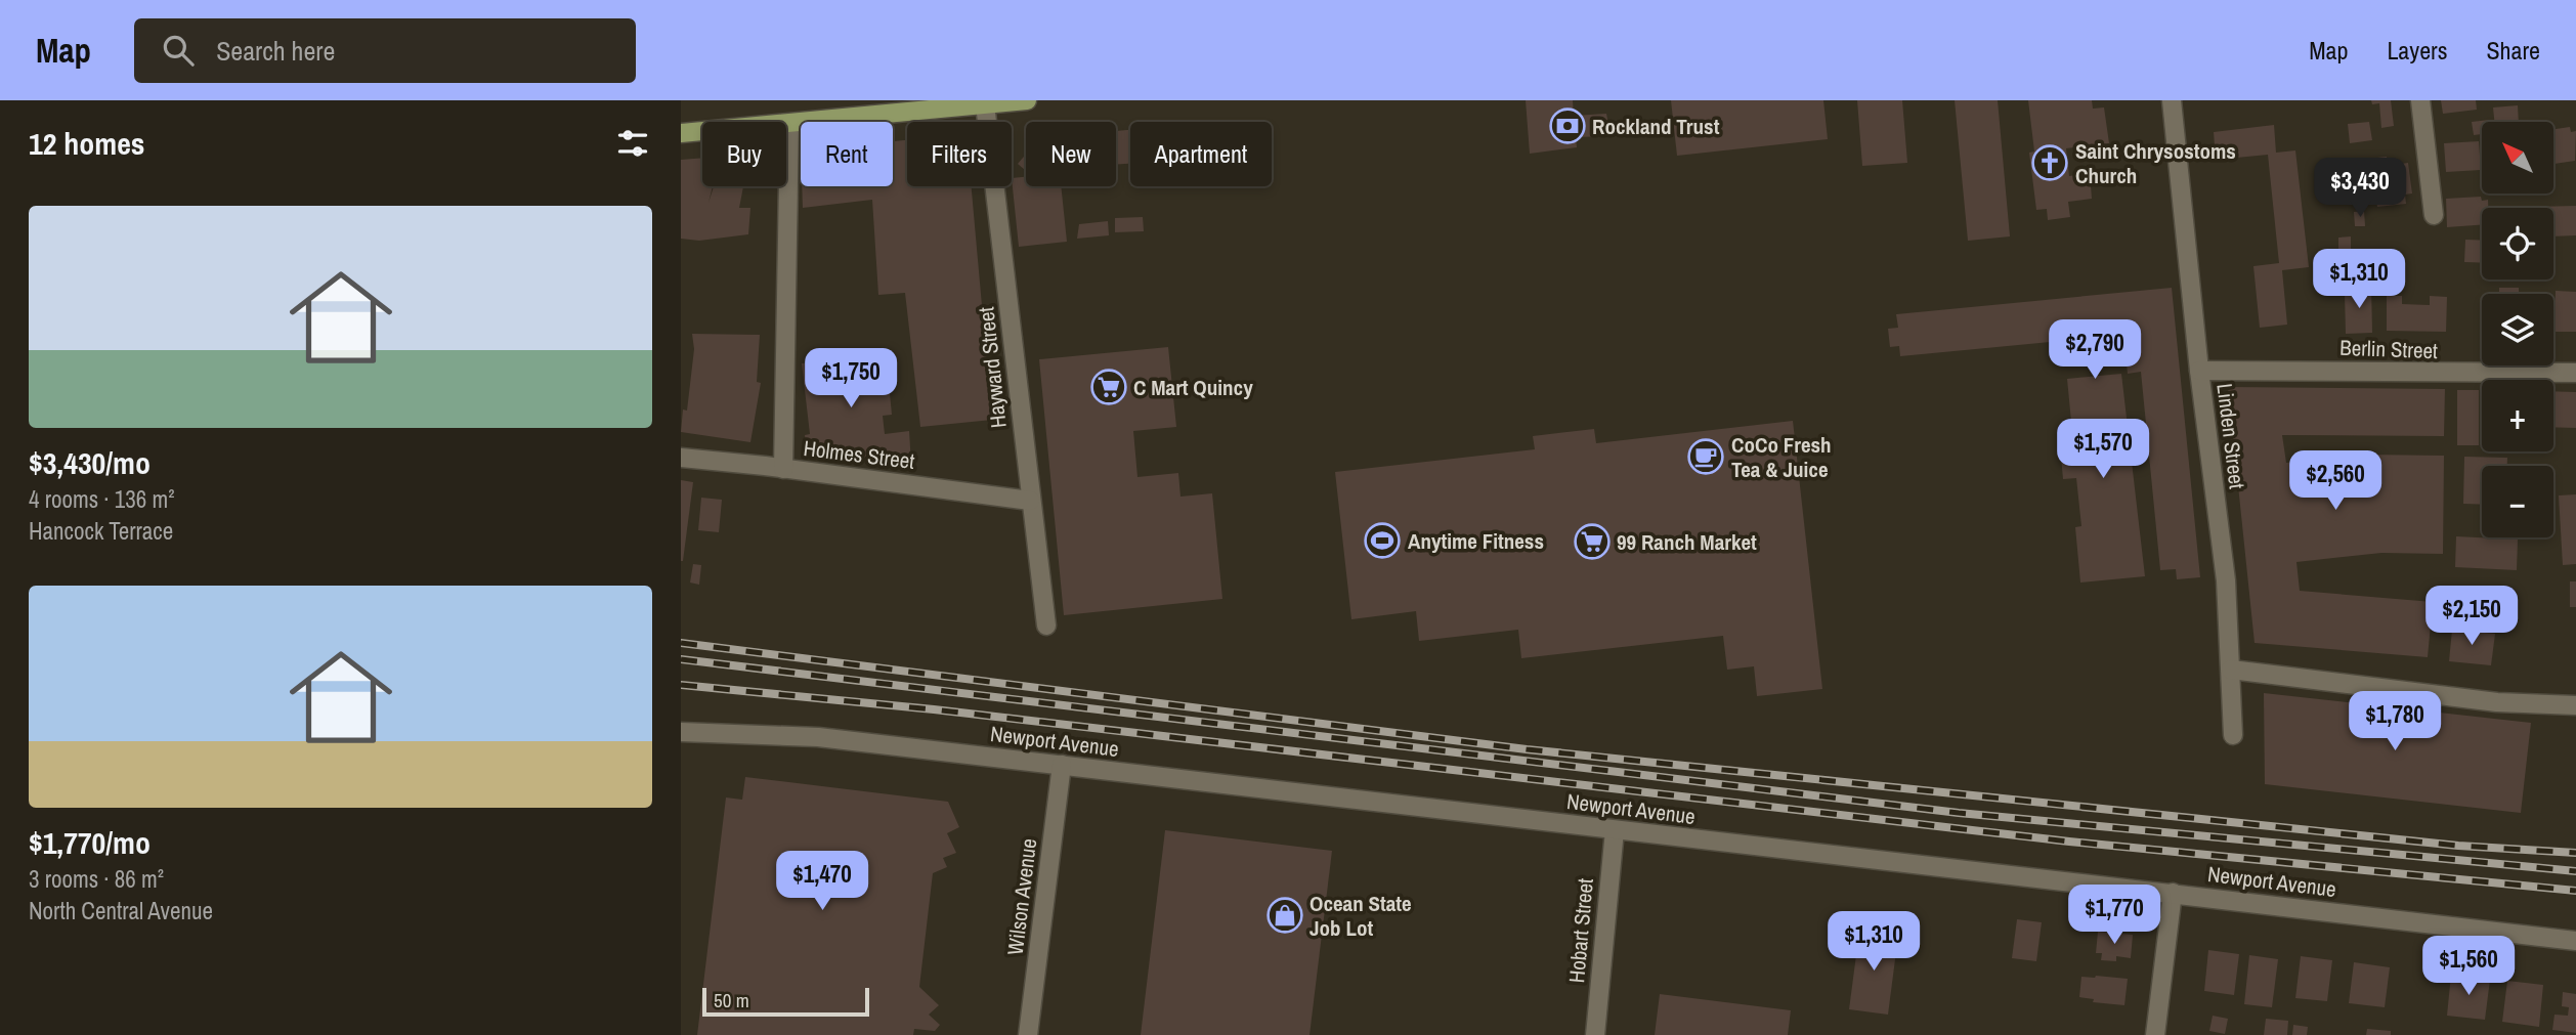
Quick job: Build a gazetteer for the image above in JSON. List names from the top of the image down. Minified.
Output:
{"streets":{"street":["Berlin Street","Hayward Street","Linden Street","Holmes Street","Newport Avenue","Wilson Avenue","Hobart Street"]},"crossings":[["Berlin Street","Linden Street"],["Hayward Street","Holmes Street"],["Newport Avenue","Wilson Avenue"],["Newport Avenue","Hobart Street"]],"places":{"bank":["Rockland Trust"],"church":["Saint Chrysostoms Church"],"supermarket":["C Mart Quincy","99 Ranch Market"],"cafe":["CoCo Fresh Tea & Juice"],"sports":["Anytime Fitness"],"shop":["Ocean State Job Lot"]},"scale_bar":"50 m","north":"top left","page":{"header":"Map","search":"Search here","nav":["Map","Layers","Share"],"heading":"12 homes","map_buttons":["+","−"],"chip":["Buy","Rent","Filters","New","Apartment"],"price":["$3,430","$1,310","$2,790","$1,750","$1,570","$2,560","$2,150","$1,780","$1,470","$1,770","$1,310","$1,560"],"list":[{"name":"$3,430/mo","note":"4 rooms · 136 m² · Hancock Terrace"},{"name":"$1,770/mo","note":"3 rooms · 86 m² · North Central Avenue"}],"scale":"50 m"}}
